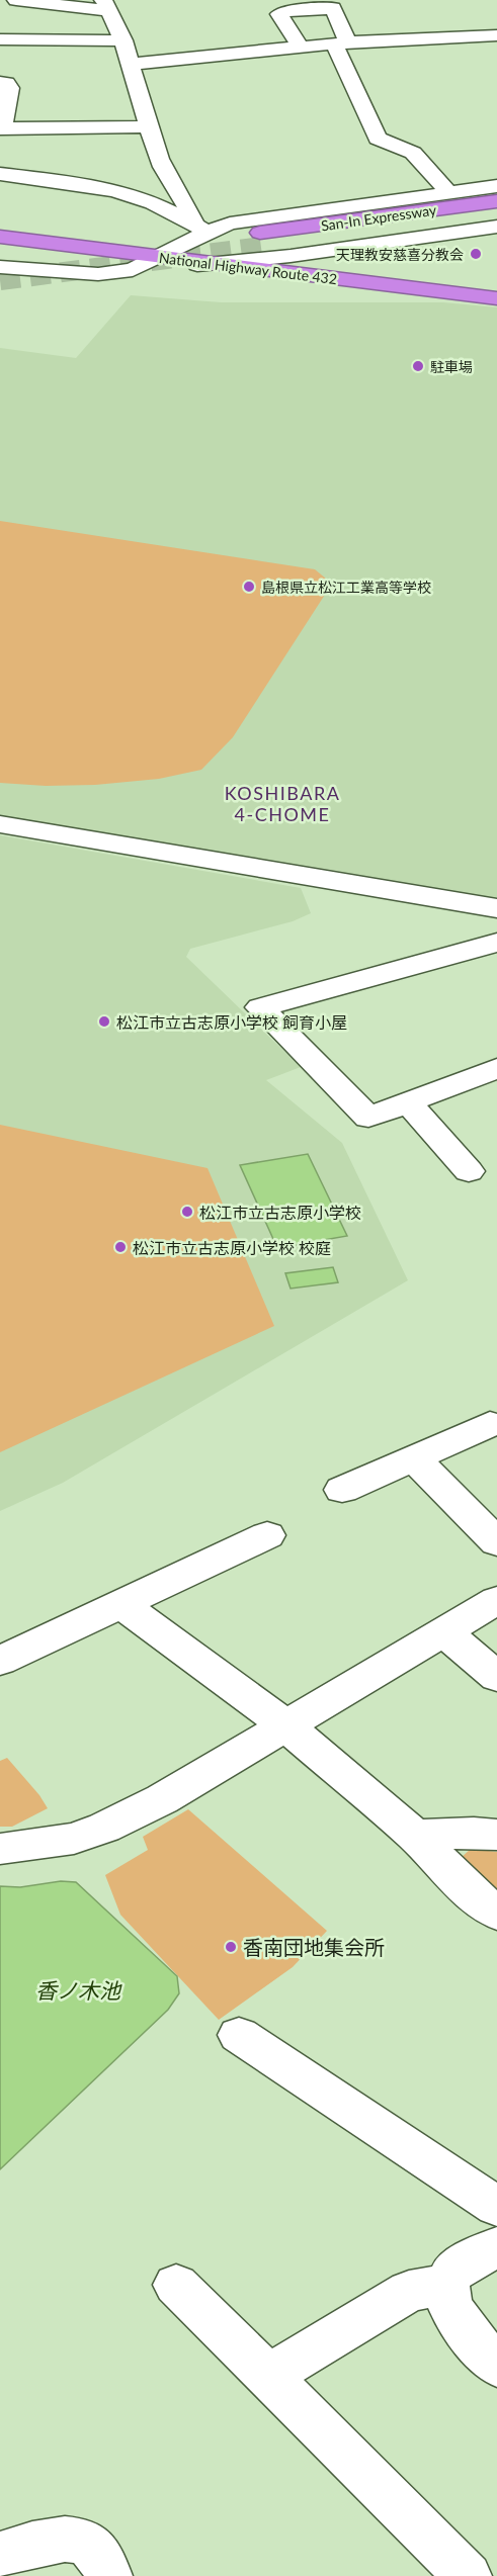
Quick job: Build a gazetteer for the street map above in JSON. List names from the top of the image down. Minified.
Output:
{"streets":{"highway":["San-In Expressway","National Highway Route 432"]},"districts":["KOSHIBARA 4-CHOME"],"water":["香ノ木池"],"places":["天理教安慈喜分教会","駐車場","島根県立松江工業高等学校","松江市立古志原小学校 飼育小屋","松江市立古志原小学校","松江市立古志原小学校 校庭","香南団地集会所"]}
